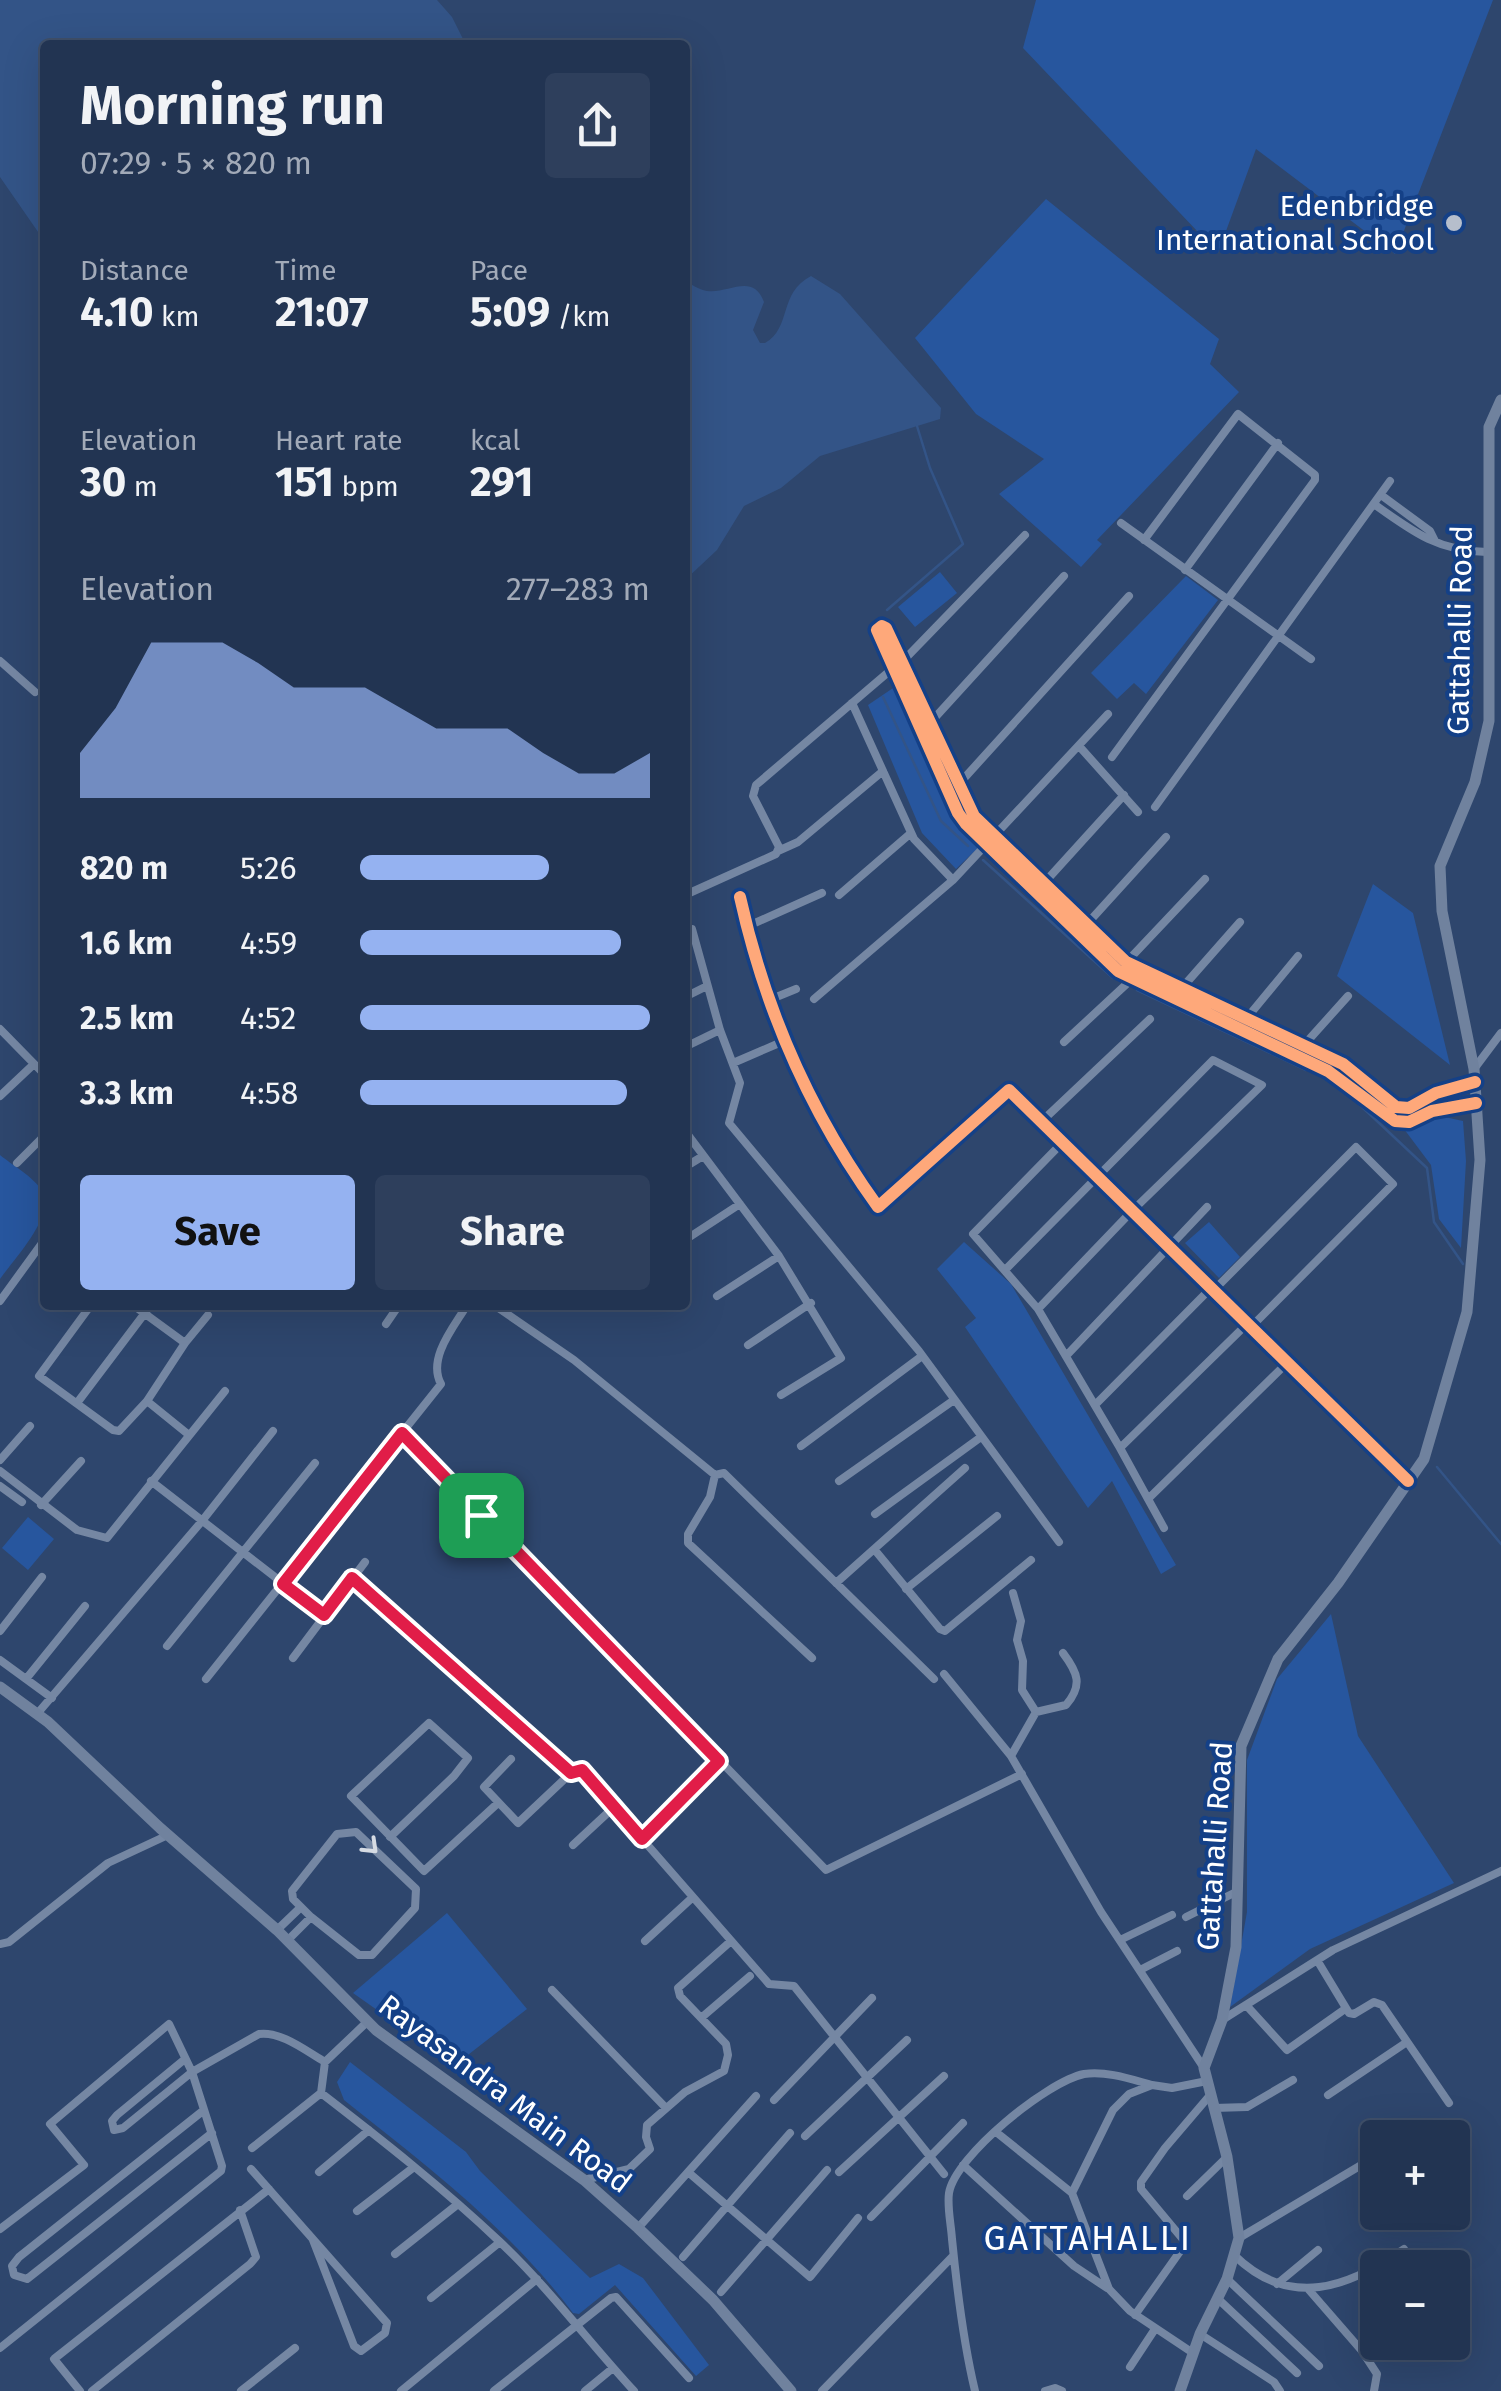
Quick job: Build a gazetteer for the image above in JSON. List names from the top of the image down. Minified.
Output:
{"streets":{"main road":["Gattahalli Road","Rayasandra Main Road"]},"districts":["GATTAHALLI"],"places":["Edenbridge International School"],"page":{"heading":["Morning run","07:29 · 5 × 820 m"],"stats":[["Distance","4.10 km"],["Time","21:07"],["Pace","5:09 /km"],["Elevation","30 m"],["Heart rate","151 bpm"],["kcal","291"]],"chart":["Elevation","277–283 m"],"list":[{"name":"820 m","note":"5:26"},{"name":"1.6 km","note":"4:59"},{"name":"2.5 km","note":"4:52"},{"name":"3.3 km","note":"4:58"}],"buttons":["Save","Share"],"map_buttons":["+","−"]}}
